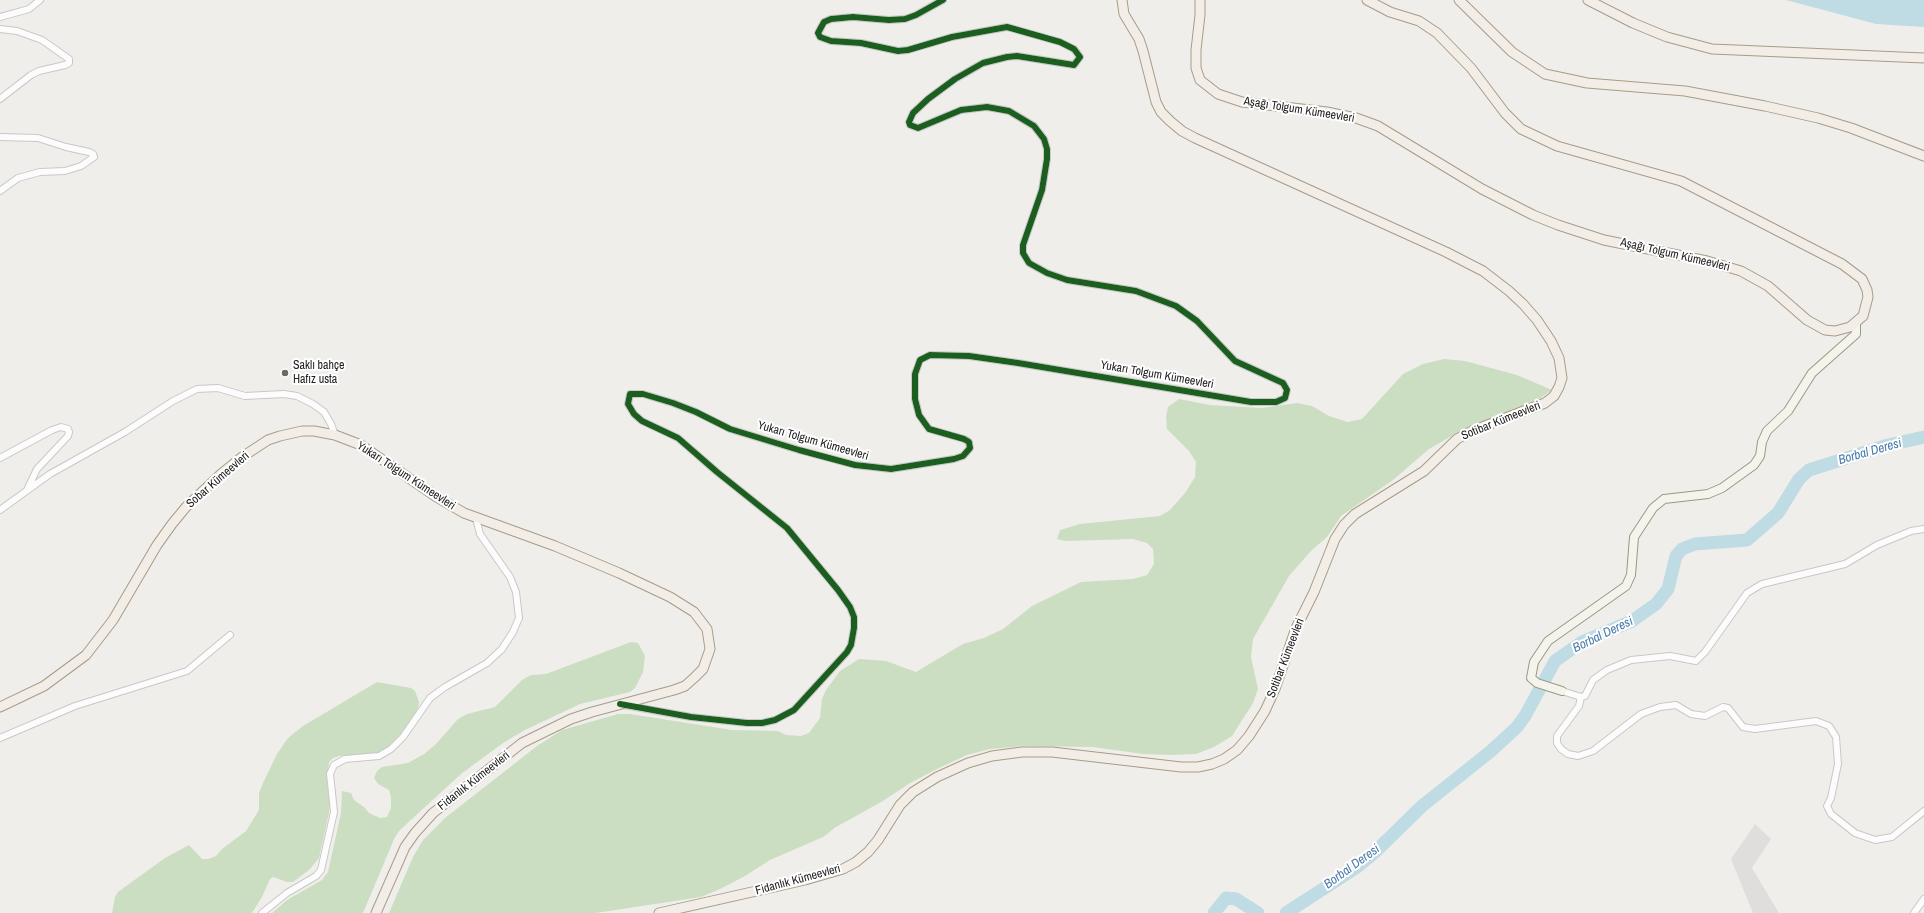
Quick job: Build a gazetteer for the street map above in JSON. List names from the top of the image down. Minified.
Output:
{"streets":{"main road":["Aşağı Tolgum Kümeevleri","Yukarı Tolgum Kümeevleri","Sotibar Kümeevleri","Sobar Kümeevleri","Fidanlık Kümeevleri"]},"crossings":[["Yukarı Tolgum Kümeevleri","Sobar Kümeevleri"],["Yukarı Tolgum Kümeevleri","Fidanlık Kümeevleri"],["Sotibar Kümeevleri","Fidanlık Kümeevleri"]],"water":["Borbal Deresi"],"places":["Saklı bahçe Hafız usta"]}
